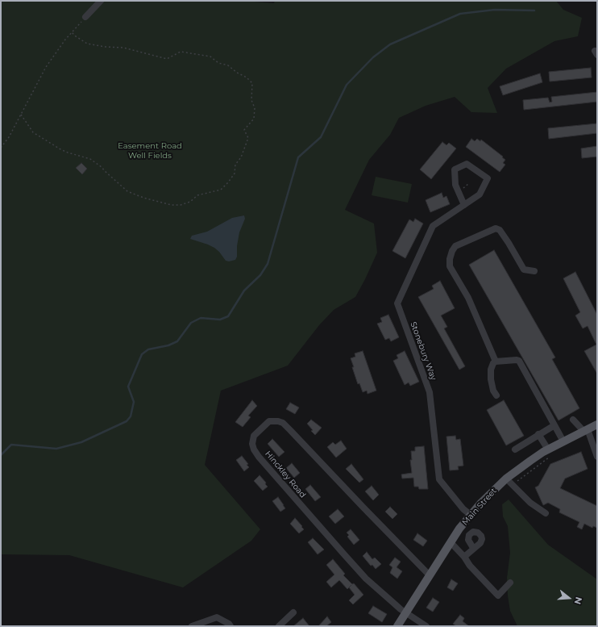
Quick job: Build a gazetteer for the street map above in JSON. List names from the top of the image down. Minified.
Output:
{"streets":{"main road":["Main Street"],"street":["Stonebury Way","Hinckley Road"]},"crossings":[["Stonebury Way","Main Street"],["Hinckley Road","Main Street"]],"parks":["Easement Road Well Fields"],"north":"right"}
